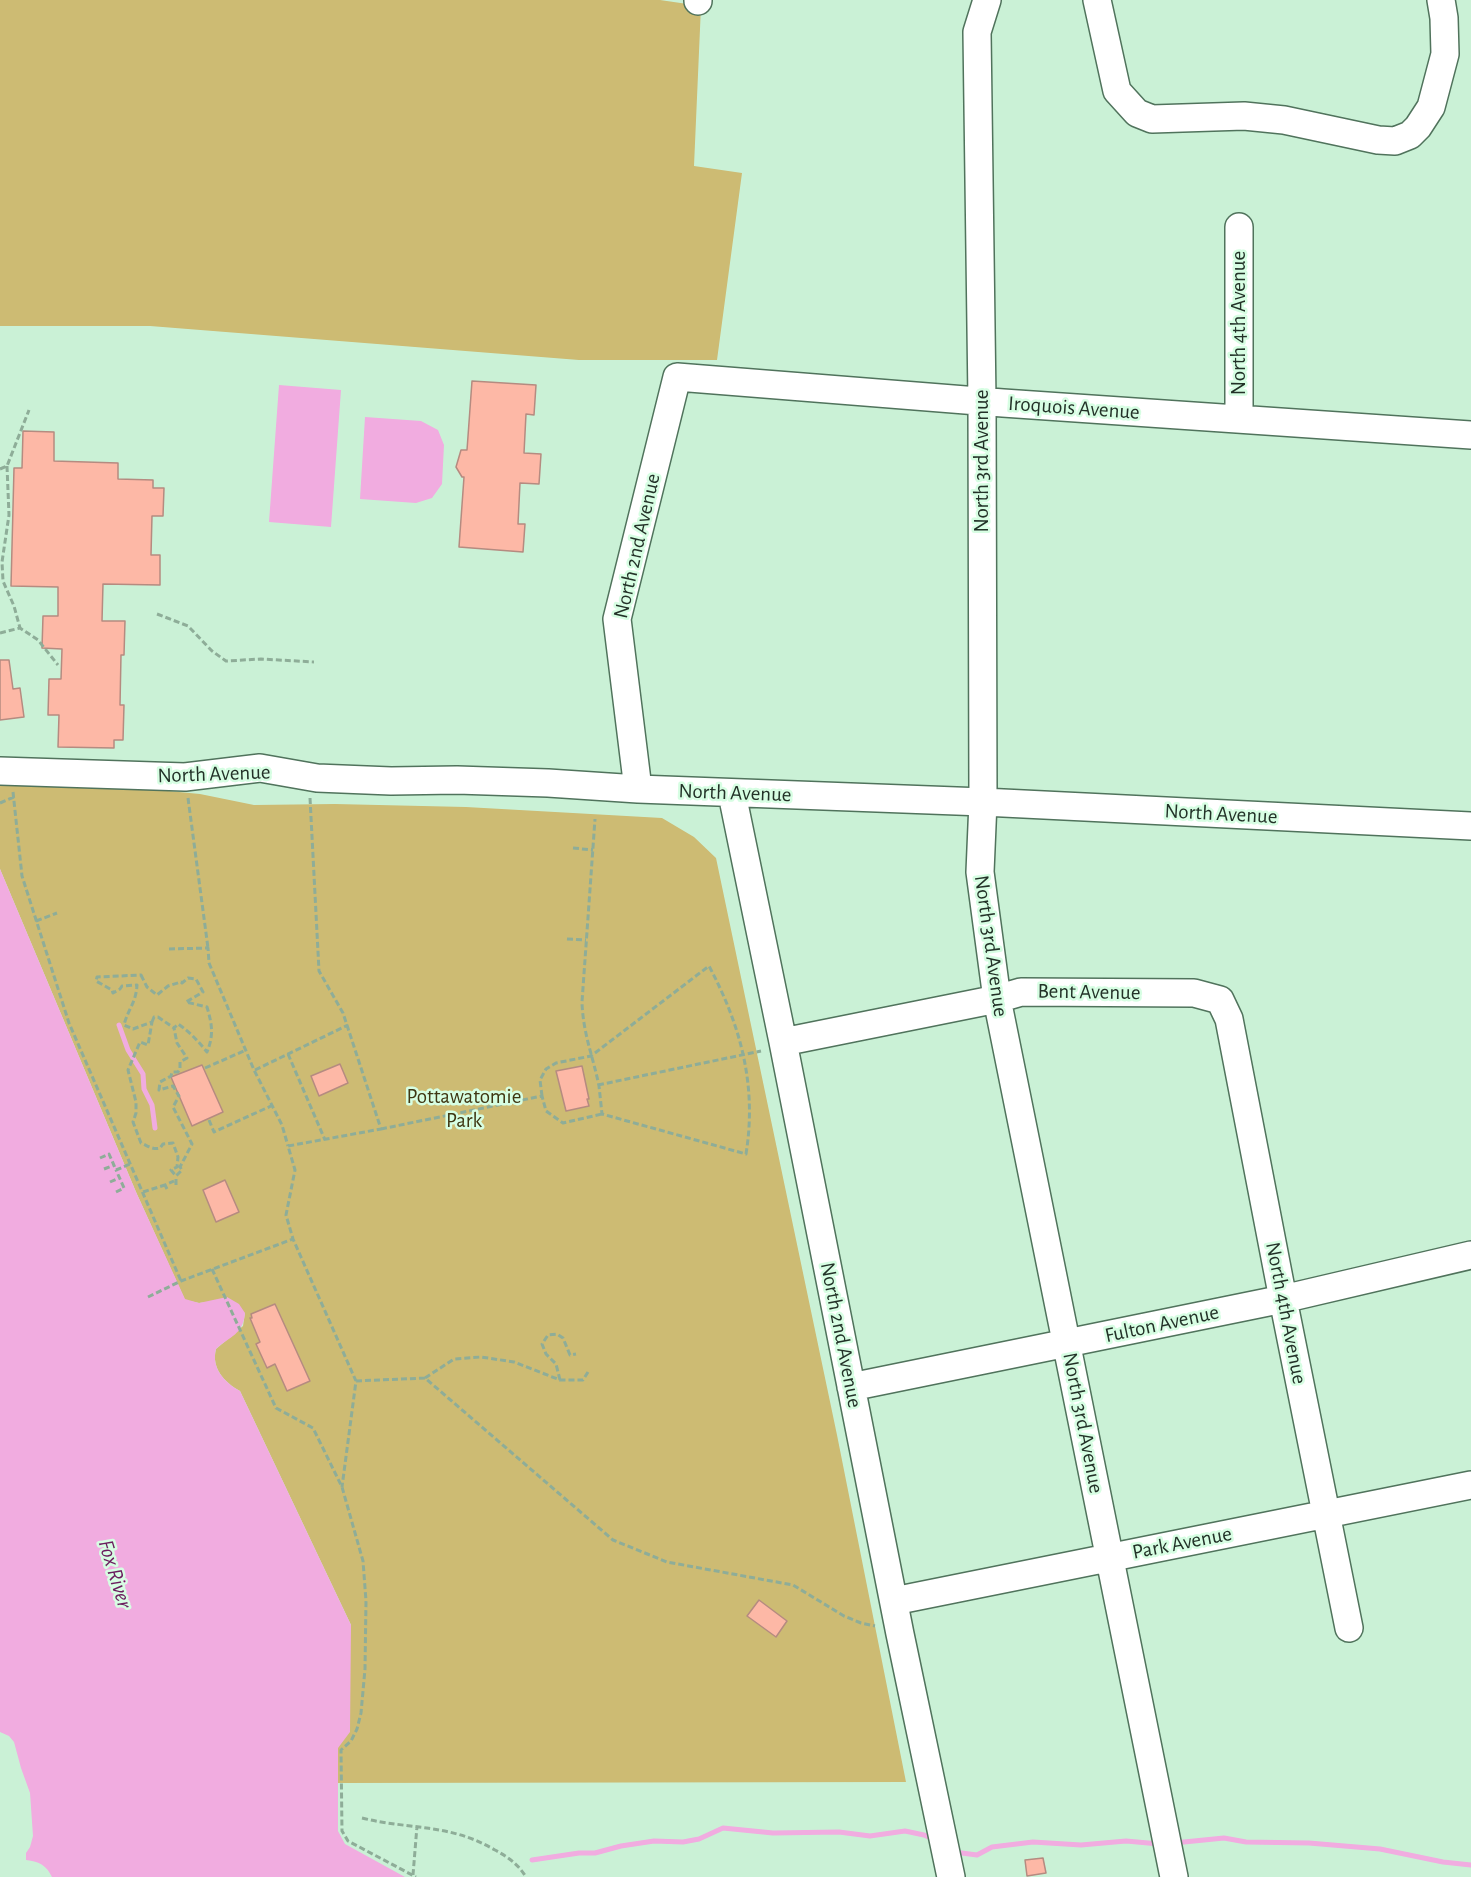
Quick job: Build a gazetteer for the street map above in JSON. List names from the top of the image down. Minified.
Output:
{"streets":{"street":["North 4th Avenue","Iroquois Avenue","North 3rd Avenue","North 2nd Avenue","North Avenue","Bent Avenue","Fulton Avenue","Park Avenue"]},"crossings":[["North 4th Avenue","Iroquois Avenue"],["North 4th Avenue","Bent Avenue"],["North 4th Avenue","Fulton Avenue"],["North 4th Avenue","Park Avenue"],["Iroquois Avenue","North 3rd Avenue"],["Iroquois Avenue","North 2nd Avenue"],["North 3rd Avenue","North Avenue"],["North 3rd Avenue","Bent Avenue"],["North 3rd Avenue","Fulton Avenue"],["North 3rd Avenue","Park Avenue"],["North 2nd Avenue","North Avenue"],["North 2nd Avenue","Bent Avenue"],["North 2nd Avenue","Fulton Avenue"],["North 2nd Avenue","Park Avenue"]],"water":["Fox River"],"parks":["Pottawatomie Park"]}
